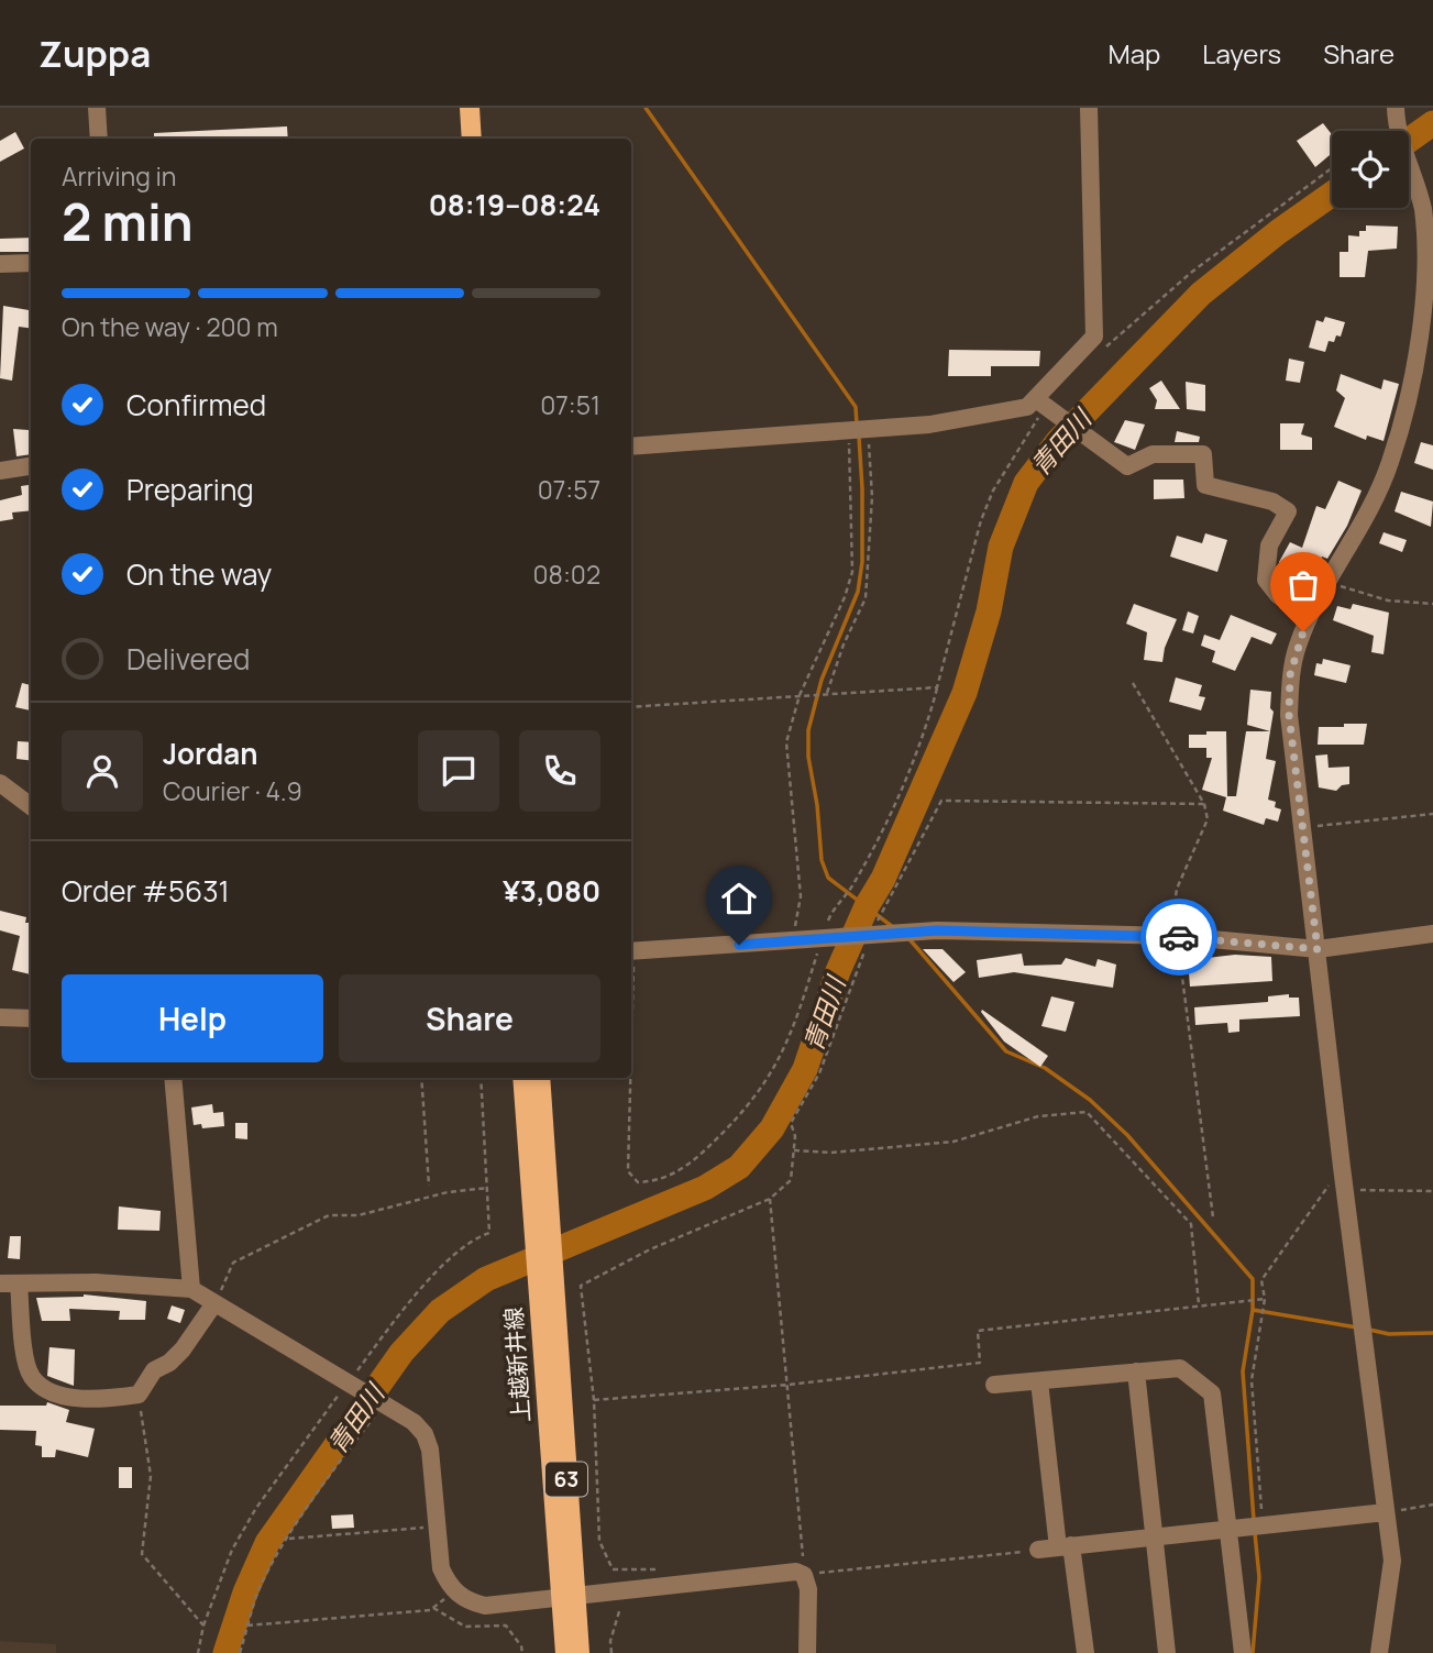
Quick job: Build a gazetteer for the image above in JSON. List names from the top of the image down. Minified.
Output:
{"streets":{"main road":["上越新井線","63"]},"water":["青田川"],"page":{"header":"Zuppa","nav":["Map","Layers","Share"],"heading":["2 min","Arriving in","08:19–08:24"],"panel":["Jordan","Courier · 4.9","Order #5631","¥3,080"],"bar":"On the way · 200 m","list":[["Confirmed","07:51"],["Preparing","07:57"],["On the way","08:02"],"Delivered"],"buttons":["Help","Share"]}}
